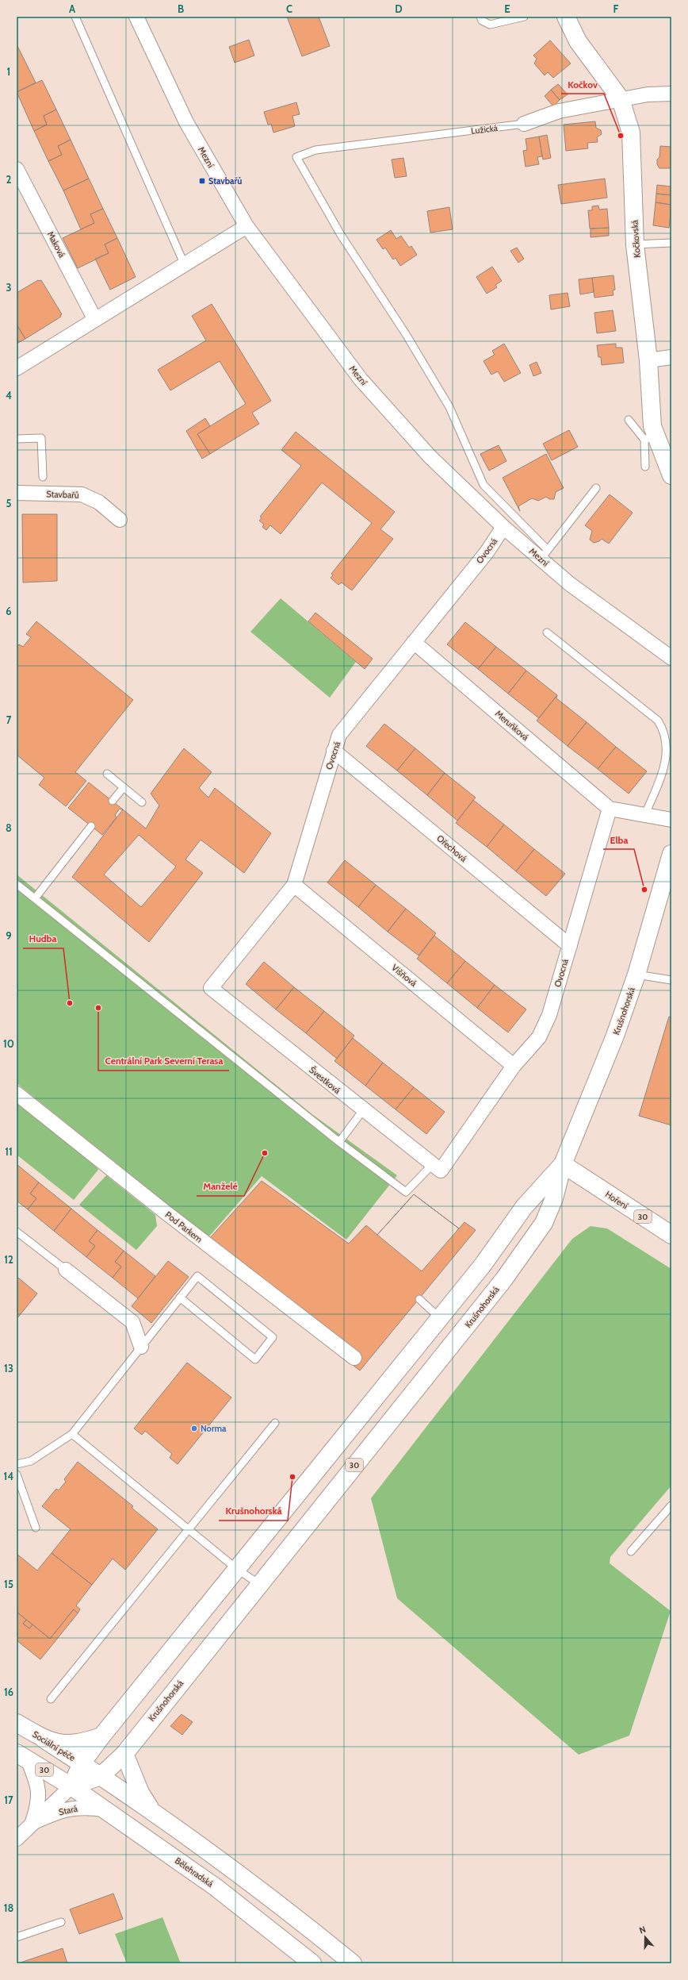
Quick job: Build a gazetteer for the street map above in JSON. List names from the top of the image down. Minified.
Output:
{"streets":{"main road":["Kočkovská","Krušnohorská","Hoření","30","Sociální péče","Bělehradská"],"street":["Lužická","Mezní","Maková","Stavbařů","Ovocná","Meruňková","Ořechová","Višňová","Švestková","Pod Parkem","Stará"]},"crossings":[["Lužická","Mezní"],["Lužická","Kočkovská"],["Mezní","Ovocná"],["Ovocná","Meruňková"],["Ovocná","Ořechová"],["Ovocná","Višňová"],["Ovocná","Švestková"],["Krušnohorská","Hoření"],["Krušnohorská","30"],["Krušnohorská","Sociální péče"],["30","Sociální péče"],["30","Stará"],["30","Bělehradská"],["Stará","Bělehradská"]],"places":{"other":["Kočkov","Elba","Hudba","Centrální Park Severní Terasa","Manželé","Norma","Krušnohorská"],"transit":["Stavbařů"]},"north":"top","grid":{"columns":["A","B","C","D","E","F"],"rows":["1","2","3","4","5","6","7","8","9","10","11","12","13","14","15","16","17","18"]}}
